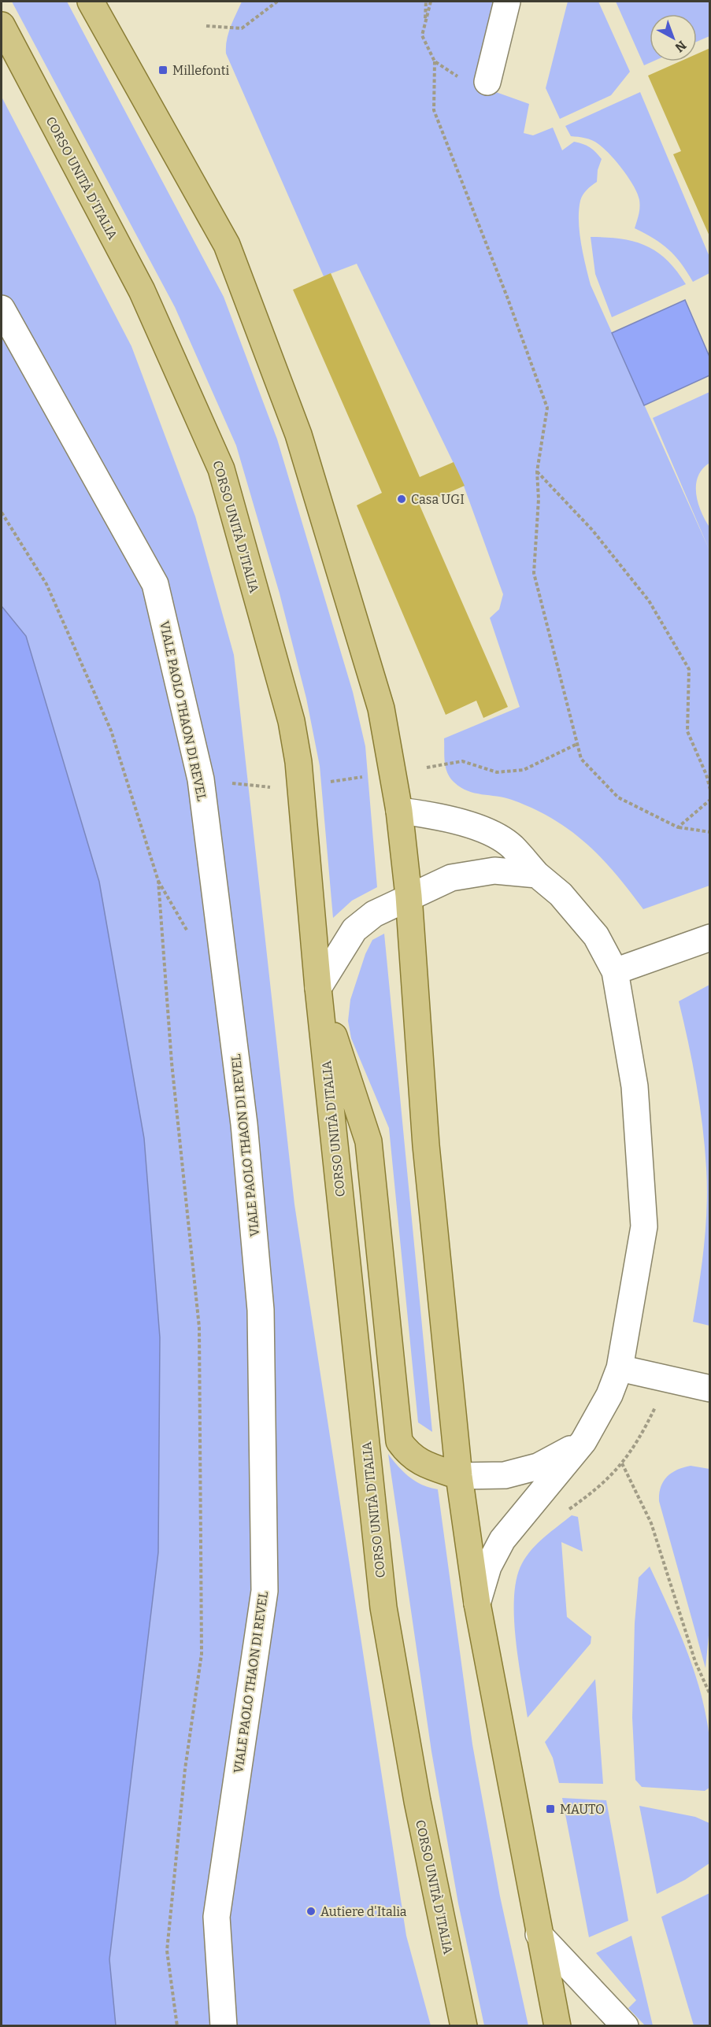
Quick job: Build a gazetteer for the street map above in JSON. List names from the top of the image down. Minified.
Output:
{"streets":{"main road":["CORSO UNITÀ D'ITALIA"],"street":["VIALE PAOLO THAON DI REVEL"]},"places":{"transit":["Millefonti","MAUTO"],"other":["Casa UGI","Autiere d'Italia"]},"north":"bottom right"}
